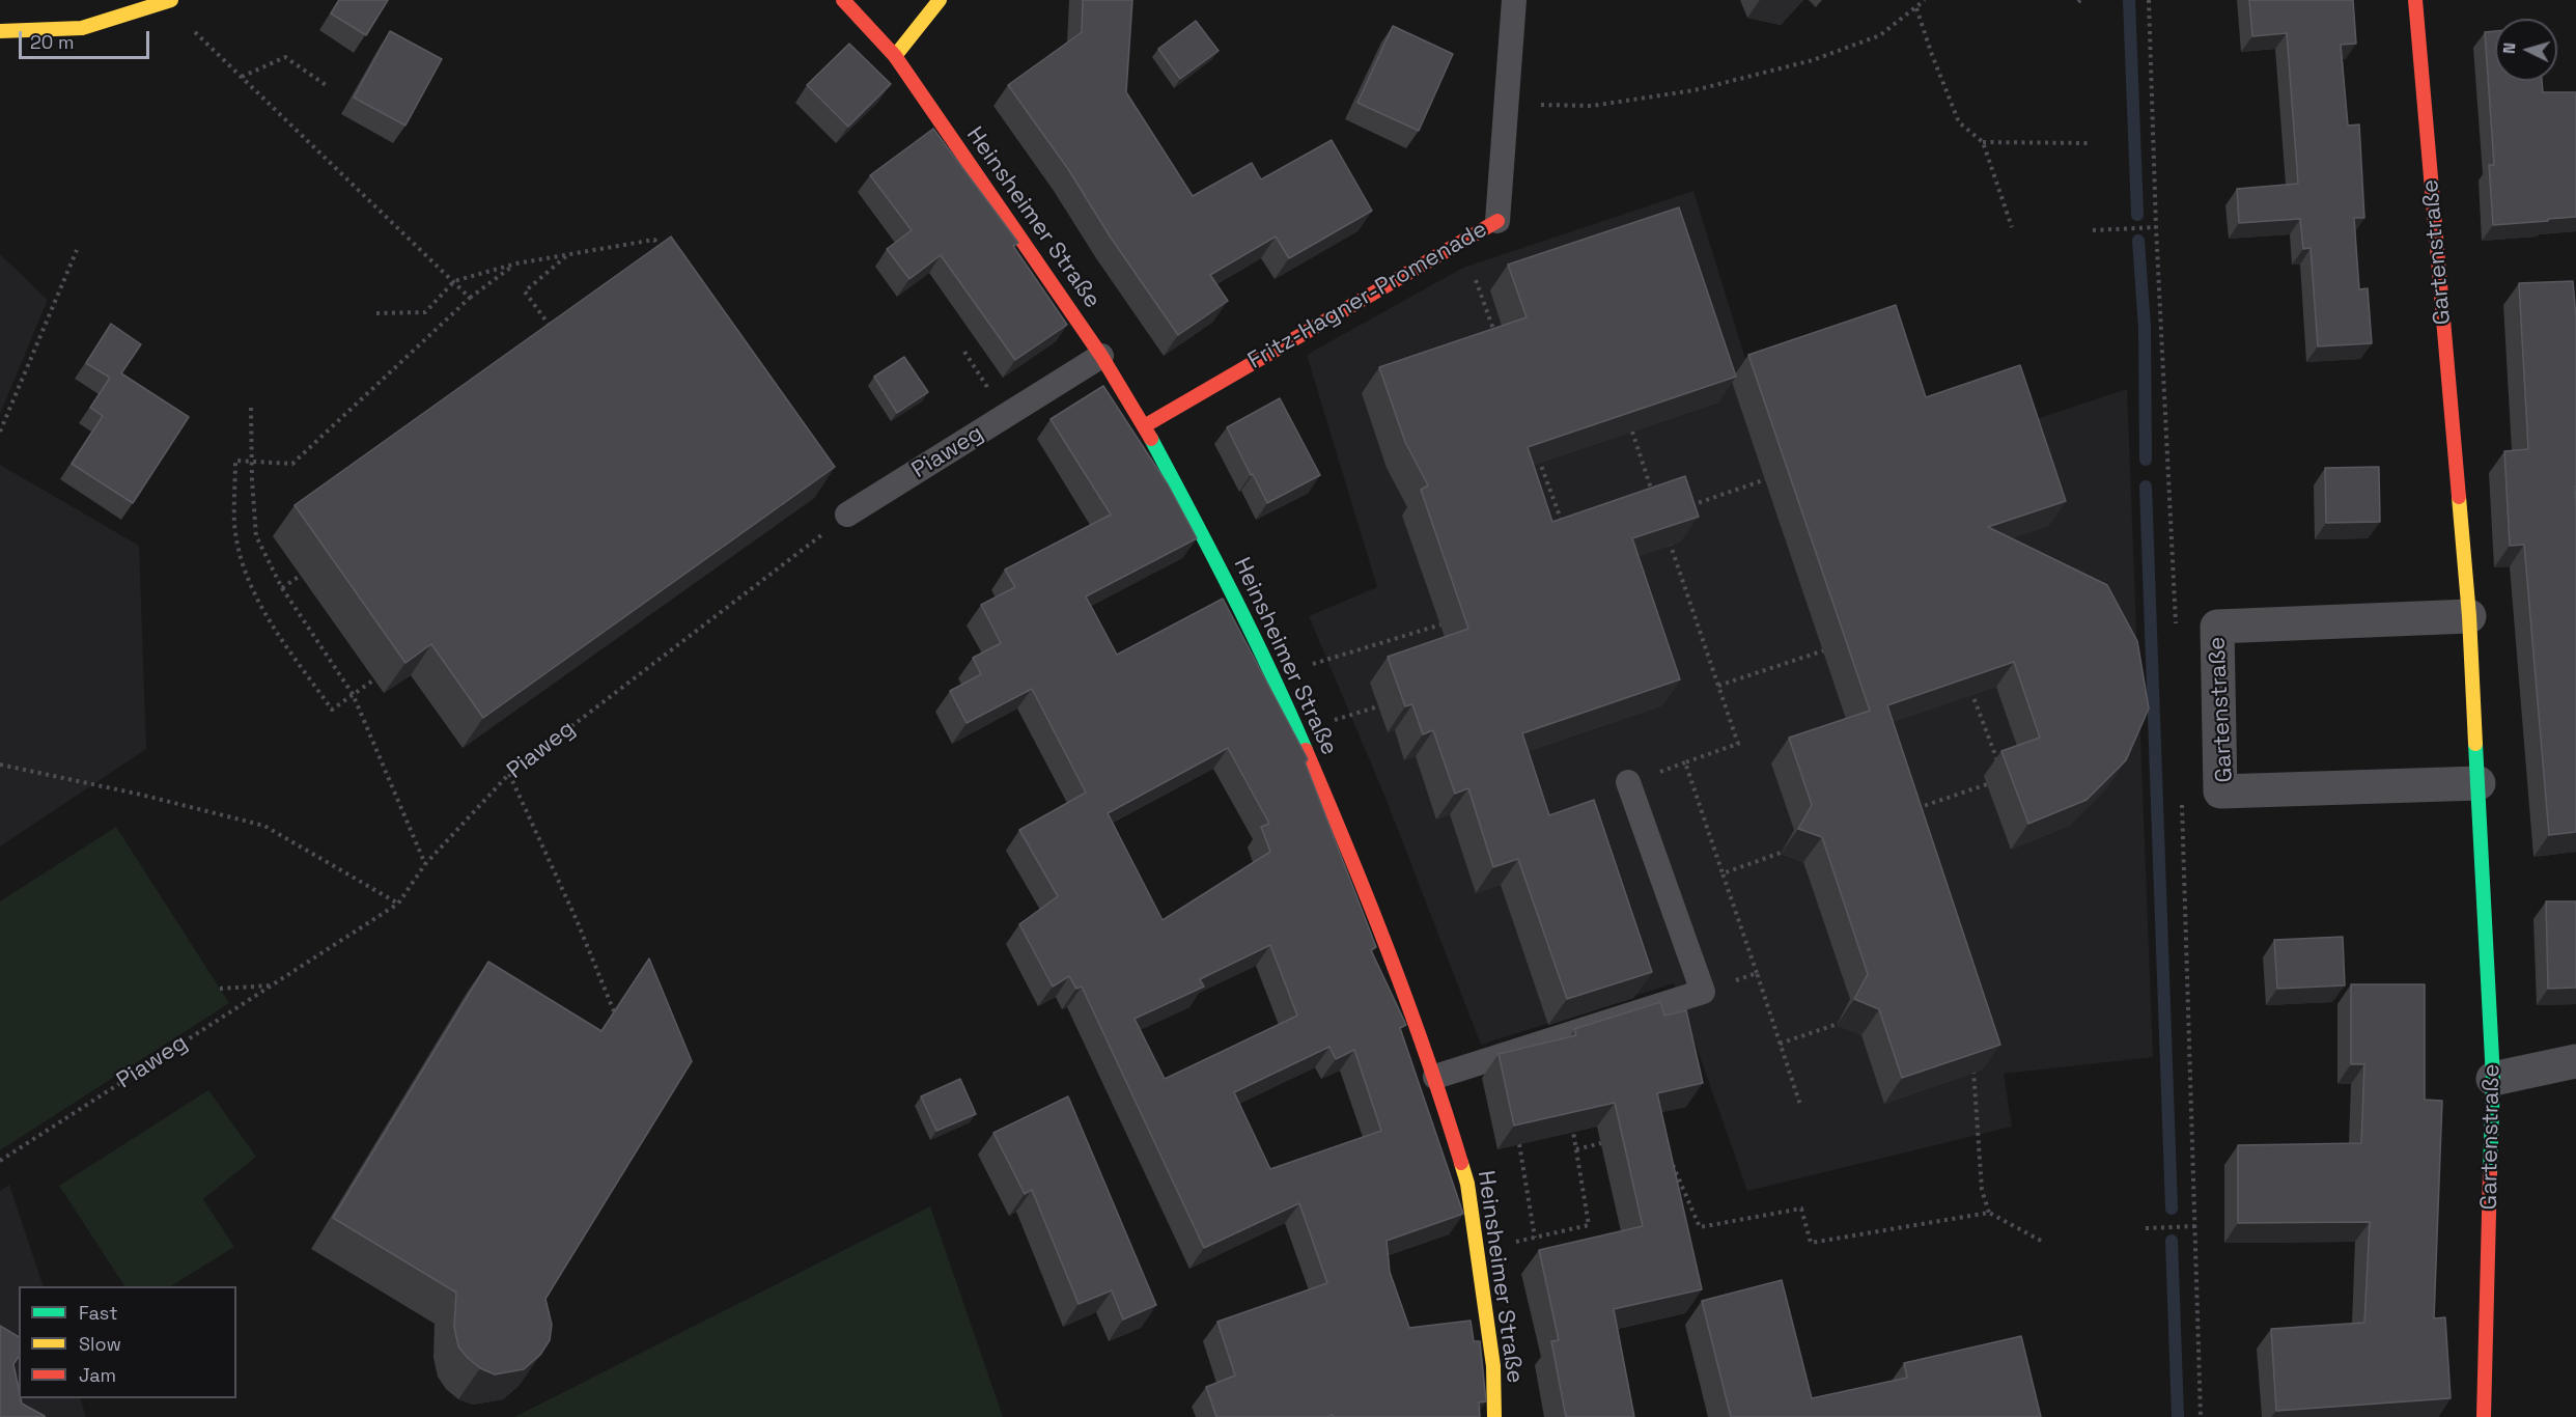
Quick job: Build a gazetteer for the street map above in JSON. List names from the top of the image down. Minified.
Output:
{"streets":{"street":["Heinsheimer Straße","Gartenstraße","Fritz-Hagner-Promenade"],"lane":["Piaweg"]},"crossings":[["Heinsheimer Straße","Fritz-Hagner-Promenade"],["Heinsheimer Straße","Piaweg"]],"legend":["Fast","Slow","Jam"],"scale_bar":"20 m","north":"left"}
